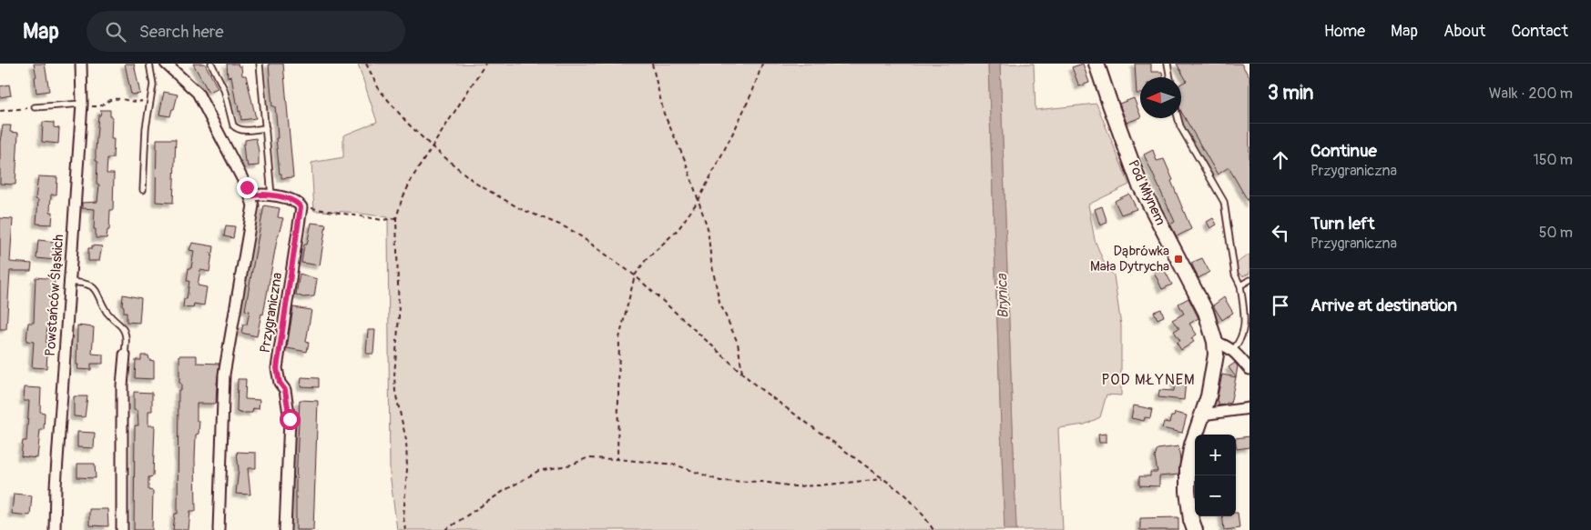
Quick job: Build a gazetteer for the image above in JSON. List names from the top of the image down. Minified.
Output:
{"streets":{"street":["Pod Młynem","Powstańców Śląskich","Przygraniczna"]},"districts":["POD MŁYNEM"],"water":["Brynica"],"places":{"transit":["Dąbrówka Mała Dytrycha"]},"north":"left","page":{"header":"Map","search":"Search here","nav":["Home","Map","About","Contact"],"heading":["3 min","Walk · 200 m"],"list":[["Continue","Przygraniczna","150 m"],["Turn left","Przygraniczna","50 m"],"Arrive at destination"],"map_buttons":["+","−"]}}
